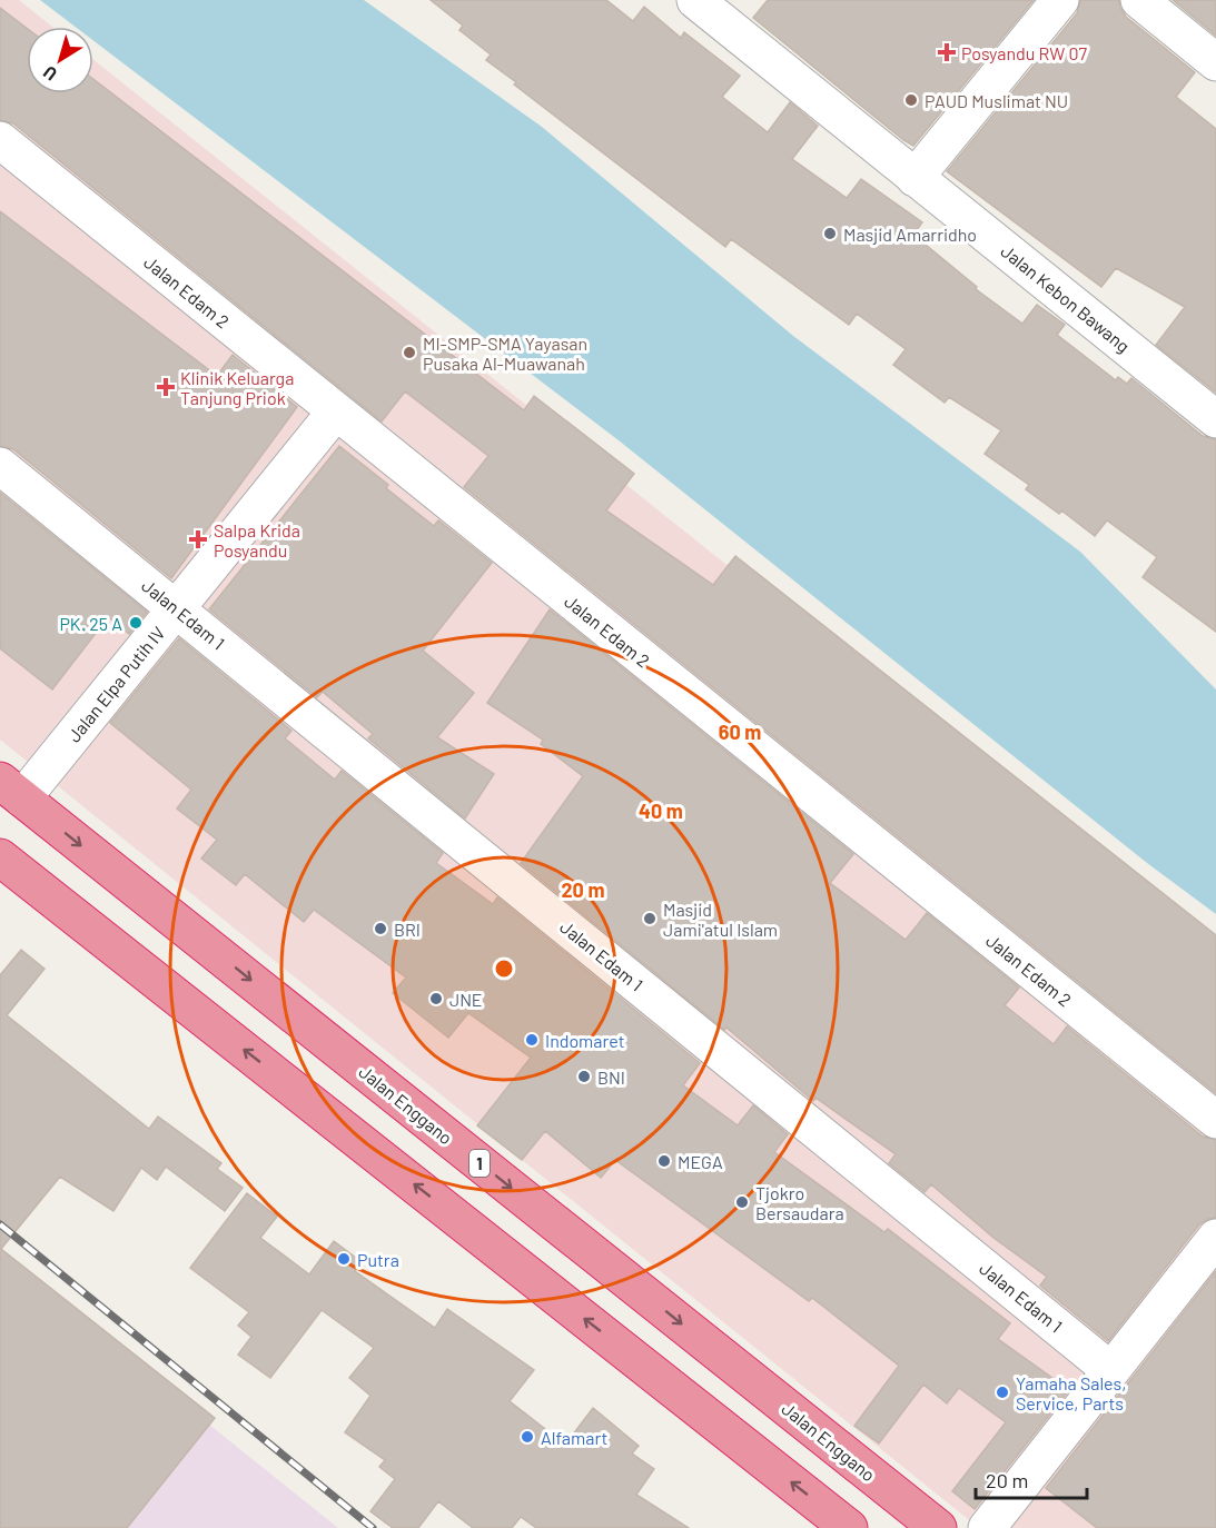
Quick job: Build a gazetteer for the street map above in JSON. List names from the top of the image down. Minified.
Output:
{"streets":{"highway":["Jalan Enggano","1"],"street":["Jalan Edam 2","Jalan Kebon Bawang","Jalan Edam 1","Jalan Elpa Putih IV"]},"crossings":[["Jalan Edam 2","Jalan Elpa Putih IV"],["Jalan Edam 1","Jalan Elpa Putih IV"],["Jalan Elpa Putih IV","Jalan Enggano"]],"places":{"health":["Posyandu RW 07","Klinik Keluarga Tanjung Priok","Salpa Krida Posyandu"],"other":["PAUD Muslimat NU","Masjid Amarridho","MI-SMP-SMA Yayasan Pusaka Al-Muawanah","PK. 25 A","Masjid Jami'atul Islam","BRI","JNE","Indomaret","BNI","MEGA","Tjokro Bersaudara","Putra","Yamaha Sales, Service, Parts","Alfamart"]},"scale_bar":"20 m","north":"bottom left","rings":["60 m","40 m","20 m"]}
